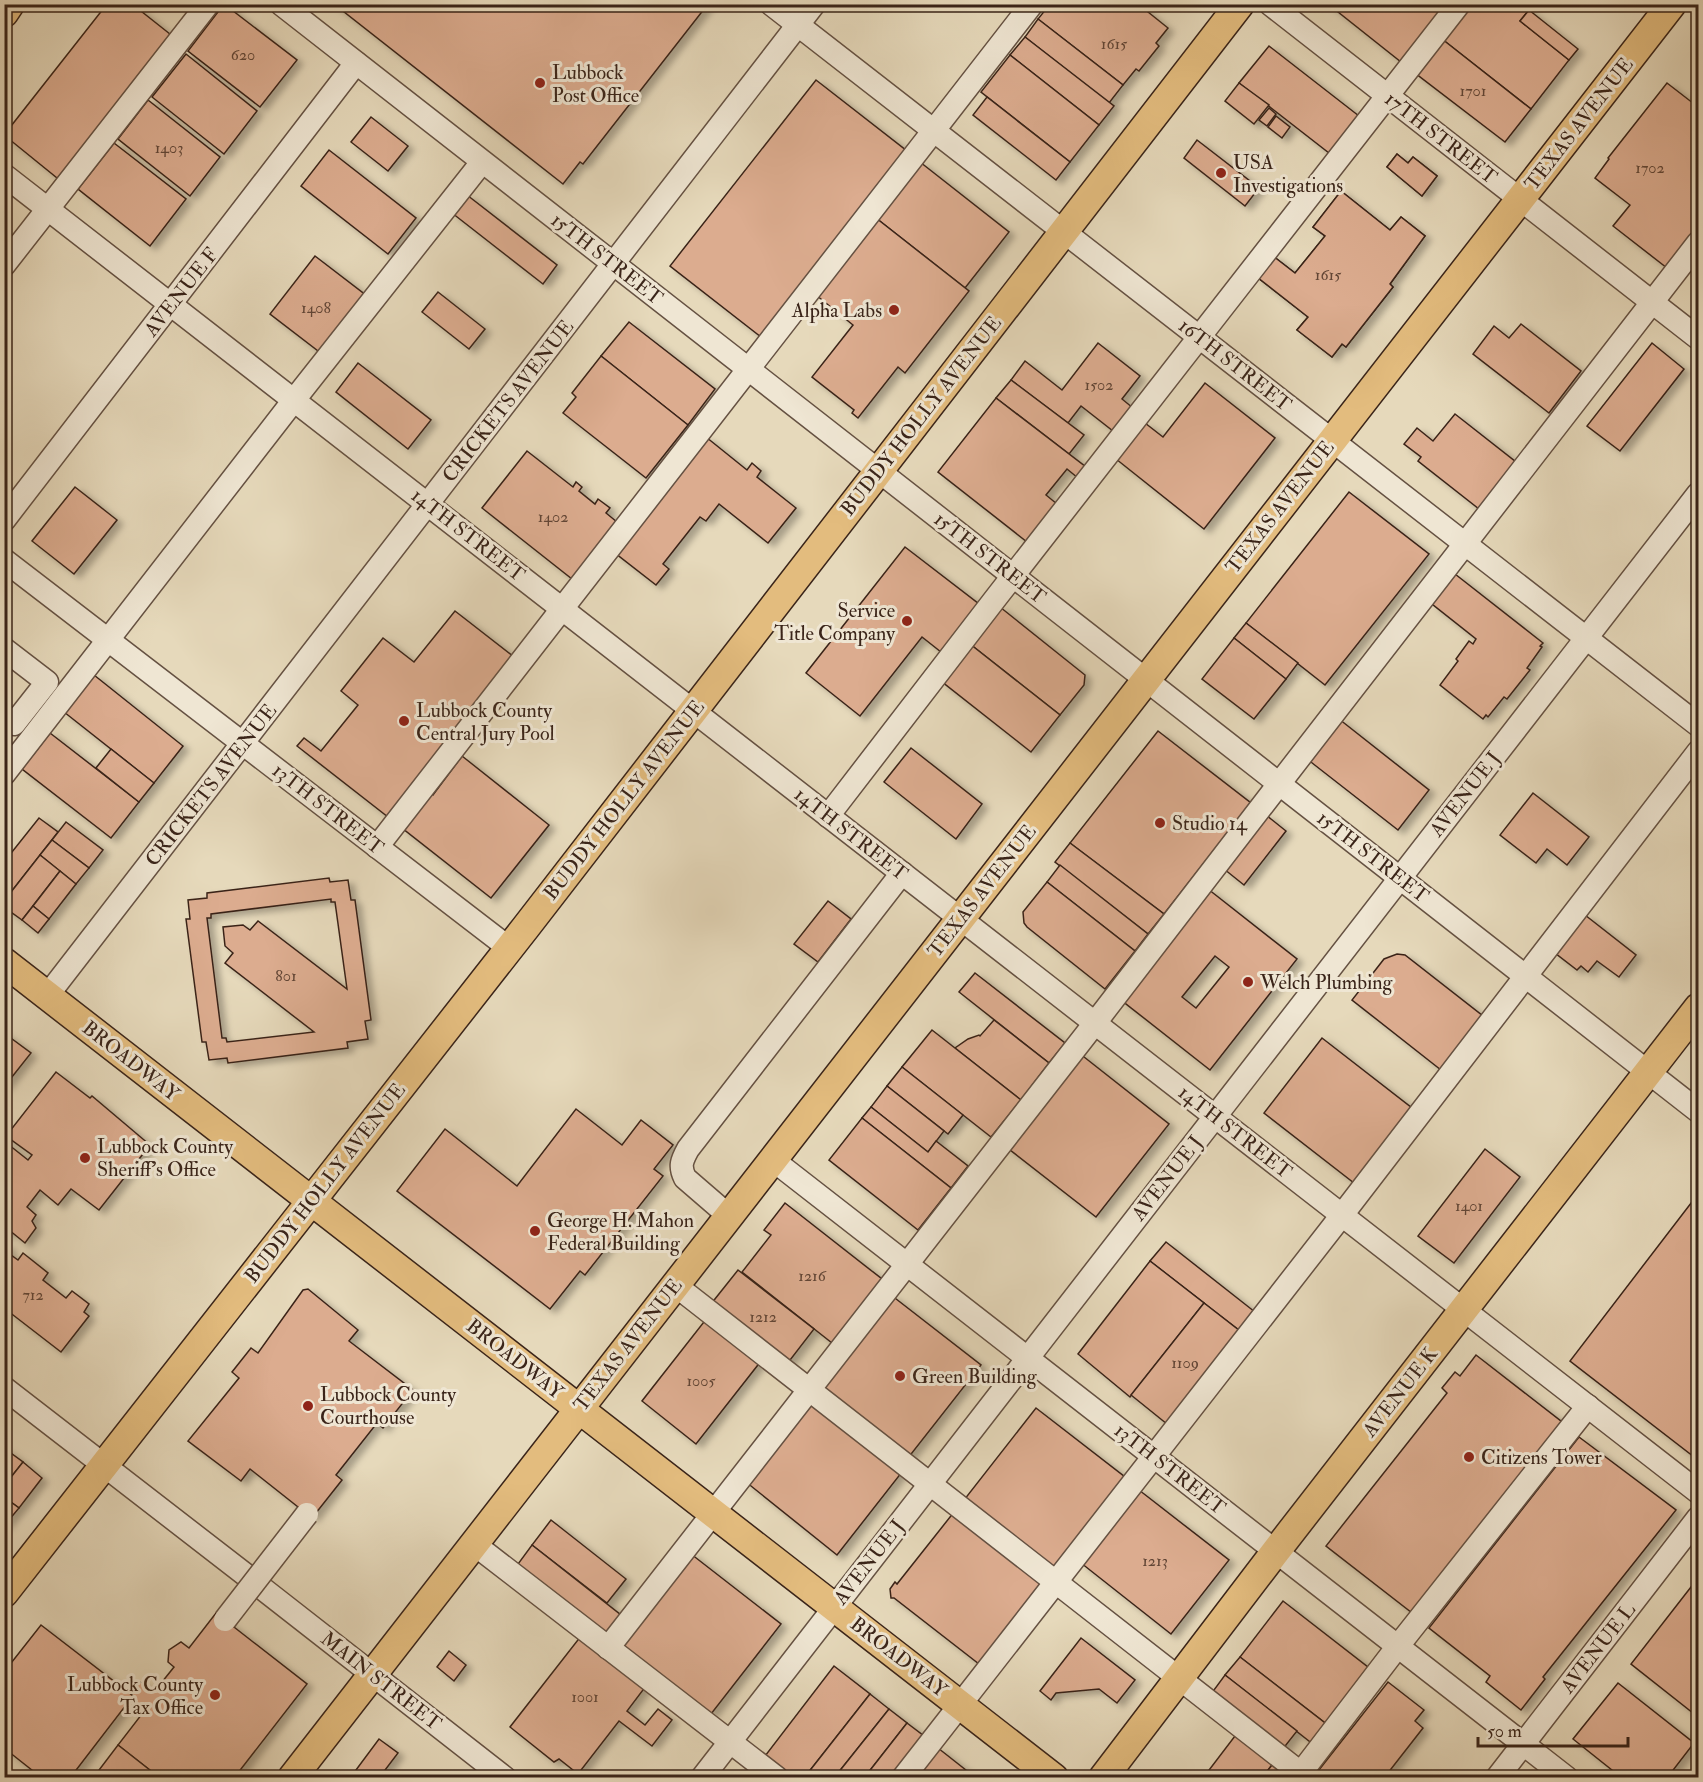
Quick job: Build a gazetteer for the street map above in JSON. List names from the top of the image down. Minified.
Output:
{"streets":{"main road":["TEXAS AVENUE","BUDDY HOLLY AVENUE","BROADWAY","AVENUE K"],"street":["17TH STREET","15TH STREET","AVENUE F","16TH STREET","CRICKETS AVENUE","14TH STREET","AVENUE J","13TH STREET","AVENUE L","MAIN STREET"]},"crossings":[["TEXAS AVENUE","17TH STREET"],["TEXAS AVENUE","15TH STREET"],["TEXAS AVENUE","16TH STREET"],["TEXAS AVENUE","14TH STREET"],["TEXAS AVENUE","13TH STREET"],["TEXAS AVENUE","BROADWAY"],["TEXAS AVENUE","MAIN STREET"],["15TH STREET","AVENUE F"],["15TH STREET","CRICKETS AVENUE"],["15TH STREET","BUDDY HOLLY AVENUE"],["15TH STREET","AVENUE J"],["15TH STREET","AVENUE K"],["AVENUE F","14TH STREET"],["16TH STREET","CRICKETS AVENUE"],["16TH STREET","BUDDY HOLLY AVENUE"],["16TH STREET","AVENUE J"],["CRICKETS AVENUE","14TH STREET"],["CRICKETS AVENUE","13TH STREET"],["CRICKETS AVENUE","BROADWAY"],["BUDDY HOLLY AVENUE","14TH STREET"],["BUDDY HOLLY AVENUE","13TH STREET"],["BUDDY HOLLY AVENUE","BROADWAY"],["BUDDY HOLLY AVENUE","MAIN STREET"],["14TH STREET","AVENUE J"],["14TH STREET","AVENUE K"],["AVENUE J","13TH STREET"],["AVENUE J","BROADWAY"],["13TH STREET","AVENUE K"],["13TH STREET","AVENUE L"]],"places":["Lubbock Post Office","USA Investigations","Alpha Labs","Service Title Company","Lubbock County Central Jury Pool","Studio 14","Welch Plumbing","Lubbock County Sheriff's Office","George H. Mahon Federal Building","Green Building","Lubbock County Courthouse","Citizens Tower","Lubbock County Tax Office"],"house_numbers":["1615","620","1701","1403","1702","1615","1408","1502","1402","801","1401","1216","712","1212","1109","1005","1213","1001"],"scale_bar":"50 m"}
